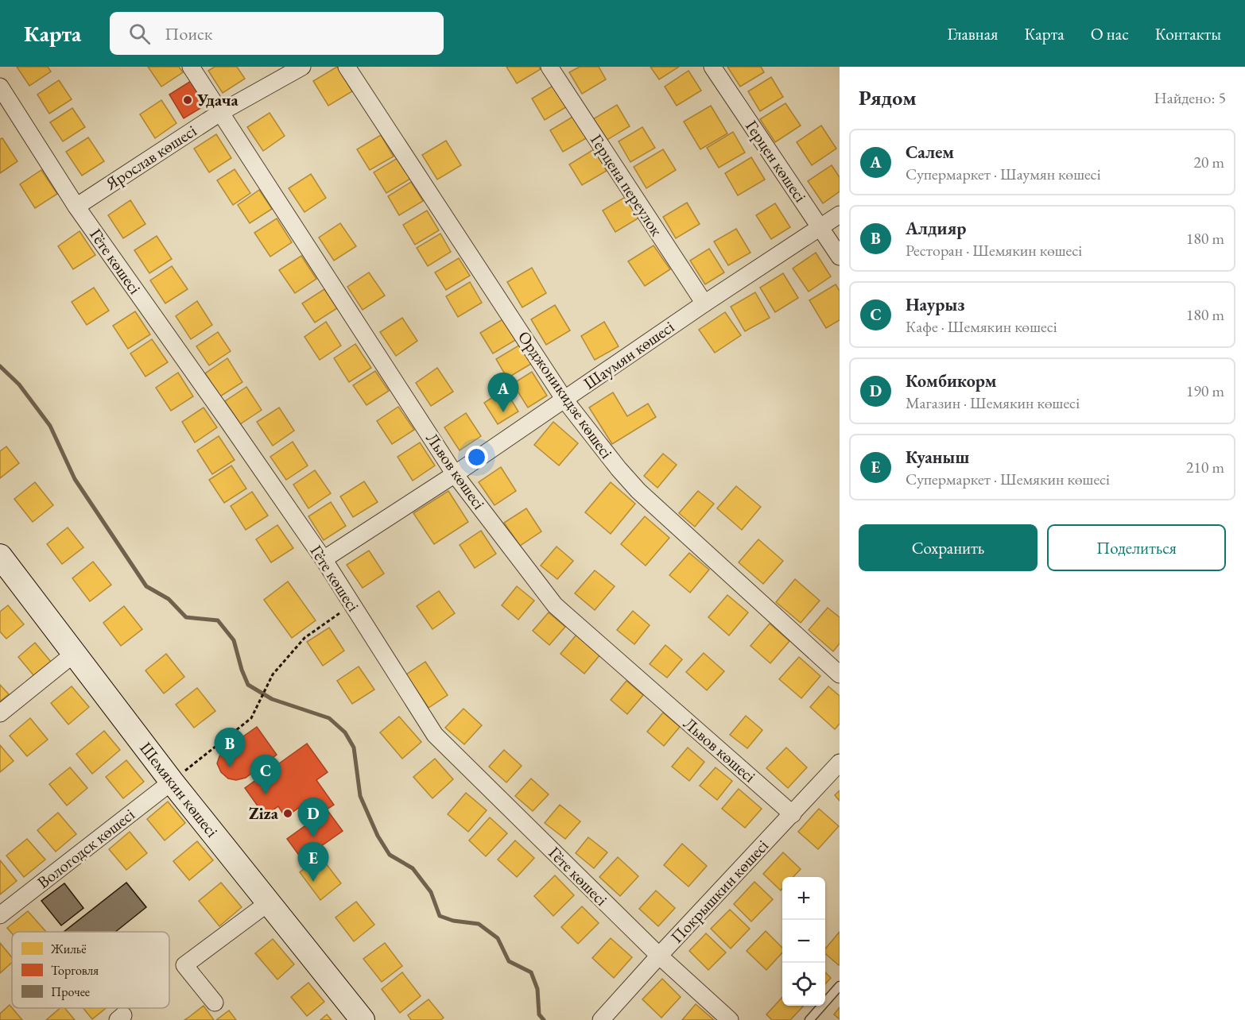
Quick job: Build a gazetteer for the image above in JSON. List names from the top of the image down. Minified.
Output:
{"streets":{"main road":["Шемякин көшесі"],"street":["Ярослав көшесі","Герцен көшесі","Герцена переулок","Гёте көшесі","Шаумян көшесі","Орджоникидзе көшесі","Львов көшесі","Вологодск көшесі","Покрышкин көшесі"]},"crossings":[["Ярослав көшесі","Гёте көшесі"],["Ярослав көшесі","Львов көшесі"],["Герцен көшесі","Шаумян көшесі"],["Герцена переулок","Шаумян көшесі"],["Гёте көшесі","Шаумян көшесі"],["Гёте көшесі","Покрышкин көшесі"],["Шаумян көшесі","Орджоникидзе көшесі"],["Шаумян көшесі","Львов көшесі"],["Львов көшесі","Покрышкин көшесі"],["Шемякин көшесі","Вологодск көшесі"]],"places":["Удача","Ziza"],"legend":["Жильё","Торговля","Прочее"],"page":{"header":"Карта","search":"Поиск","nav":["Главная","Карта","О нас","Контакты"],"heading":["Рядом","Найдено: 5"],"list":[{"mark":"A","name":"Салем","note":"Супермаркет · Шаумян көшесі","value":"20 m"},{"mark":"B","name":"Алдияр","note":"Ресторан · Шемякин көшесі","value":"180 m"},{"mark":"C","name":"Наурыз","note":"Кафе · Шемякин көшесі","value":"180 m"},{"mark":"D","name":"Комбикорм","note":"Магазин · Шемякин көшесі","value":"190 m"},{"mark":"E","name":"Куаныш","note":"Супермаркет · Шемякин көшесі","value":"210 m"}],"pins":["A","B","C","D","E"],"buttons":["Сохранить","Поделиться"],"map_buttons":["+","−"]}}
